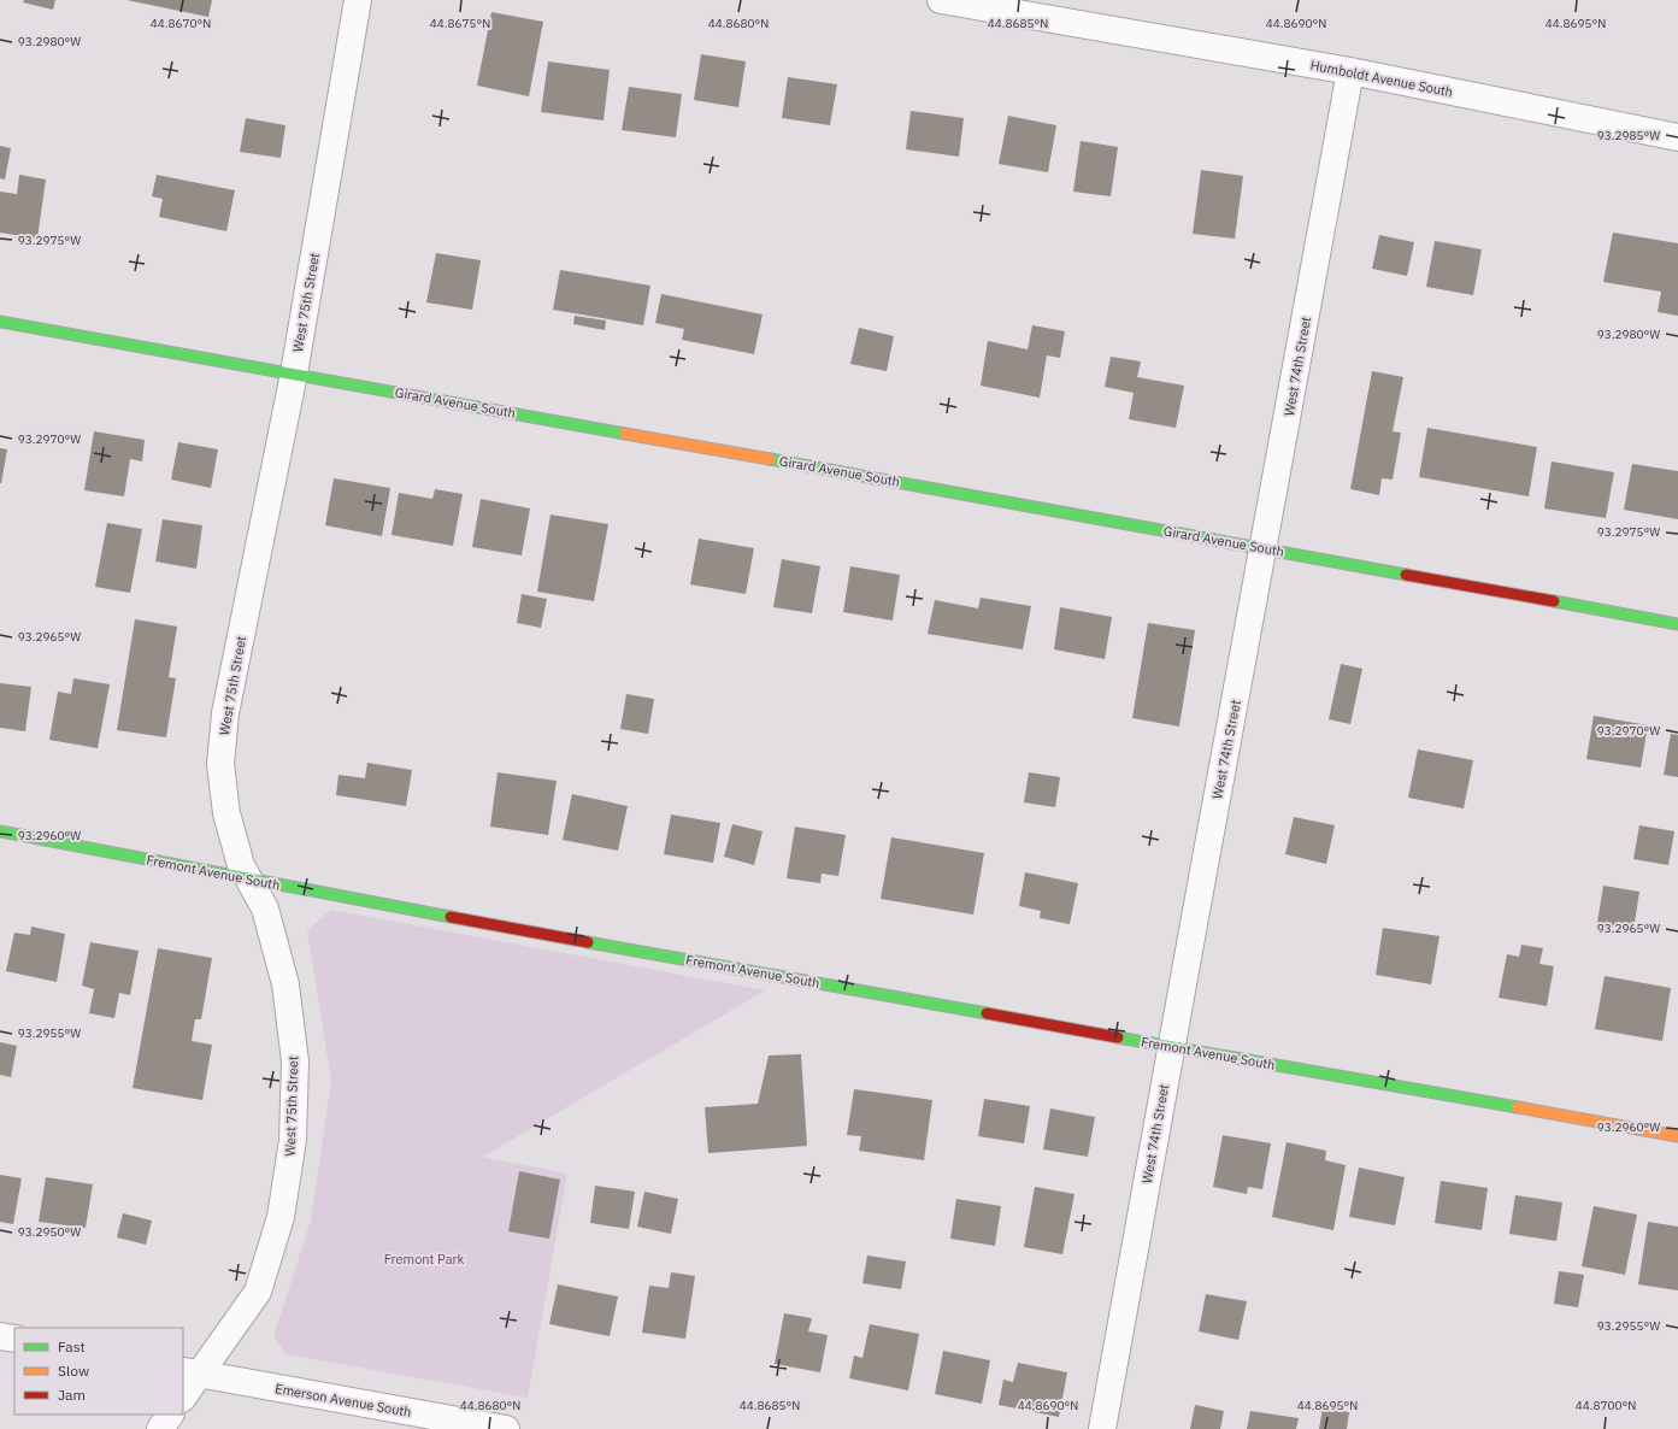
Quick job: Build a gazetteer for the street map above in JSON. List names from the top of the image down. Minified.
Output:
{"streets":{"street":["Humboldt Avenue South","West 75th Street","West 74th Street","Girard Avenue South","Fremont Avenue South","Emerson Avenue South"]},"crossings":[["Humboldt Avenue South","West 74th Street"],["West 75th Street","Girard Avenue South"],["West 75th Street","Fremont Avenue South"],["West 75th Street","Emerson Avenue South"],["West 74th Street","Girard Avenue South"],["West 74th Street","Fremont Avenue South"]],"parks":["Fremont Park"],"legend":["Fast","Slow","Jam"],"coordinates":["44.8670°N","44.8675°N","44.8680°N","44.8685°N","44.8690°N","44.8695°N","93.2980°W","93.2985°W","93.2975°W","93.2970°W","93.2965°W","93.2960°W","93.2955°W","93.2950°W","44.8700°N"]}
